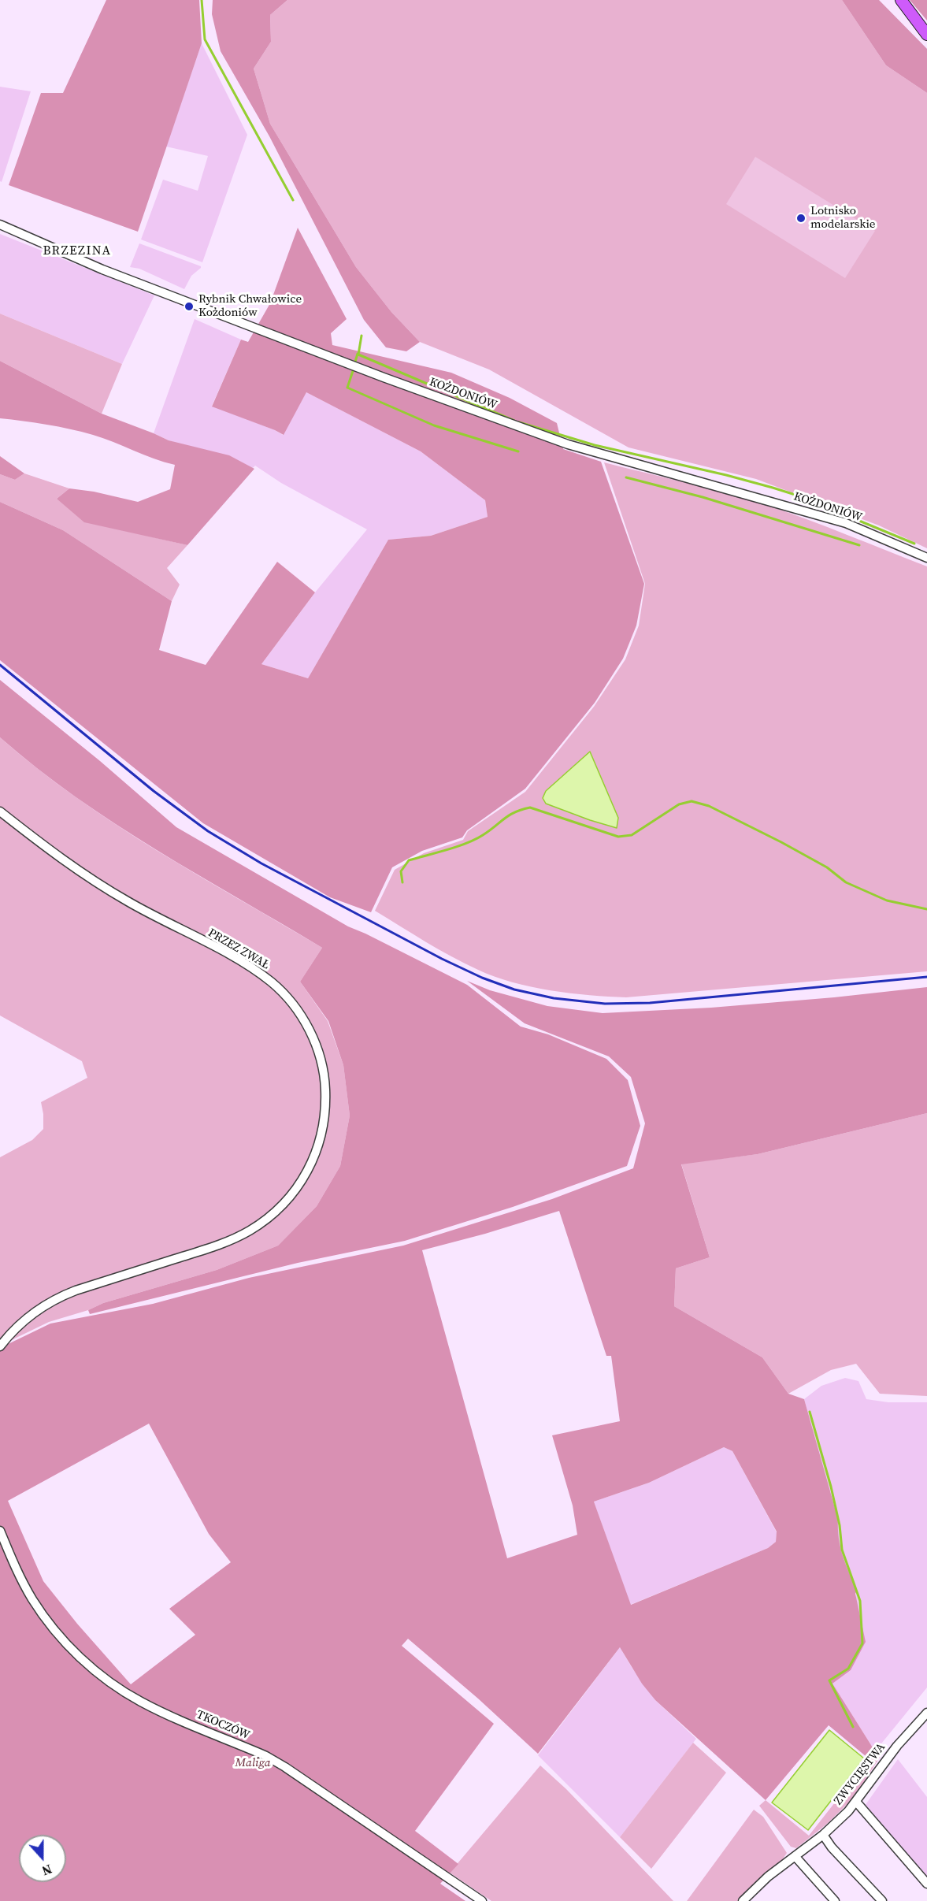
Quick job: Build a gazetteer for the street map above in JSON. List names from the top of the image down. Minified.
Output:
{"streets":{"street":["KOŻDONIÓW","PRZEZ ZWAŁ","TKOCZÓW","ZWYCIĘSTWA"]},"districts":["BRZEZINA"],"parks":["Maliga"],"places":["Lotnisko modelarskie","Rybnik Chwałowice Kożdoniów"],"north":"bottom"}
